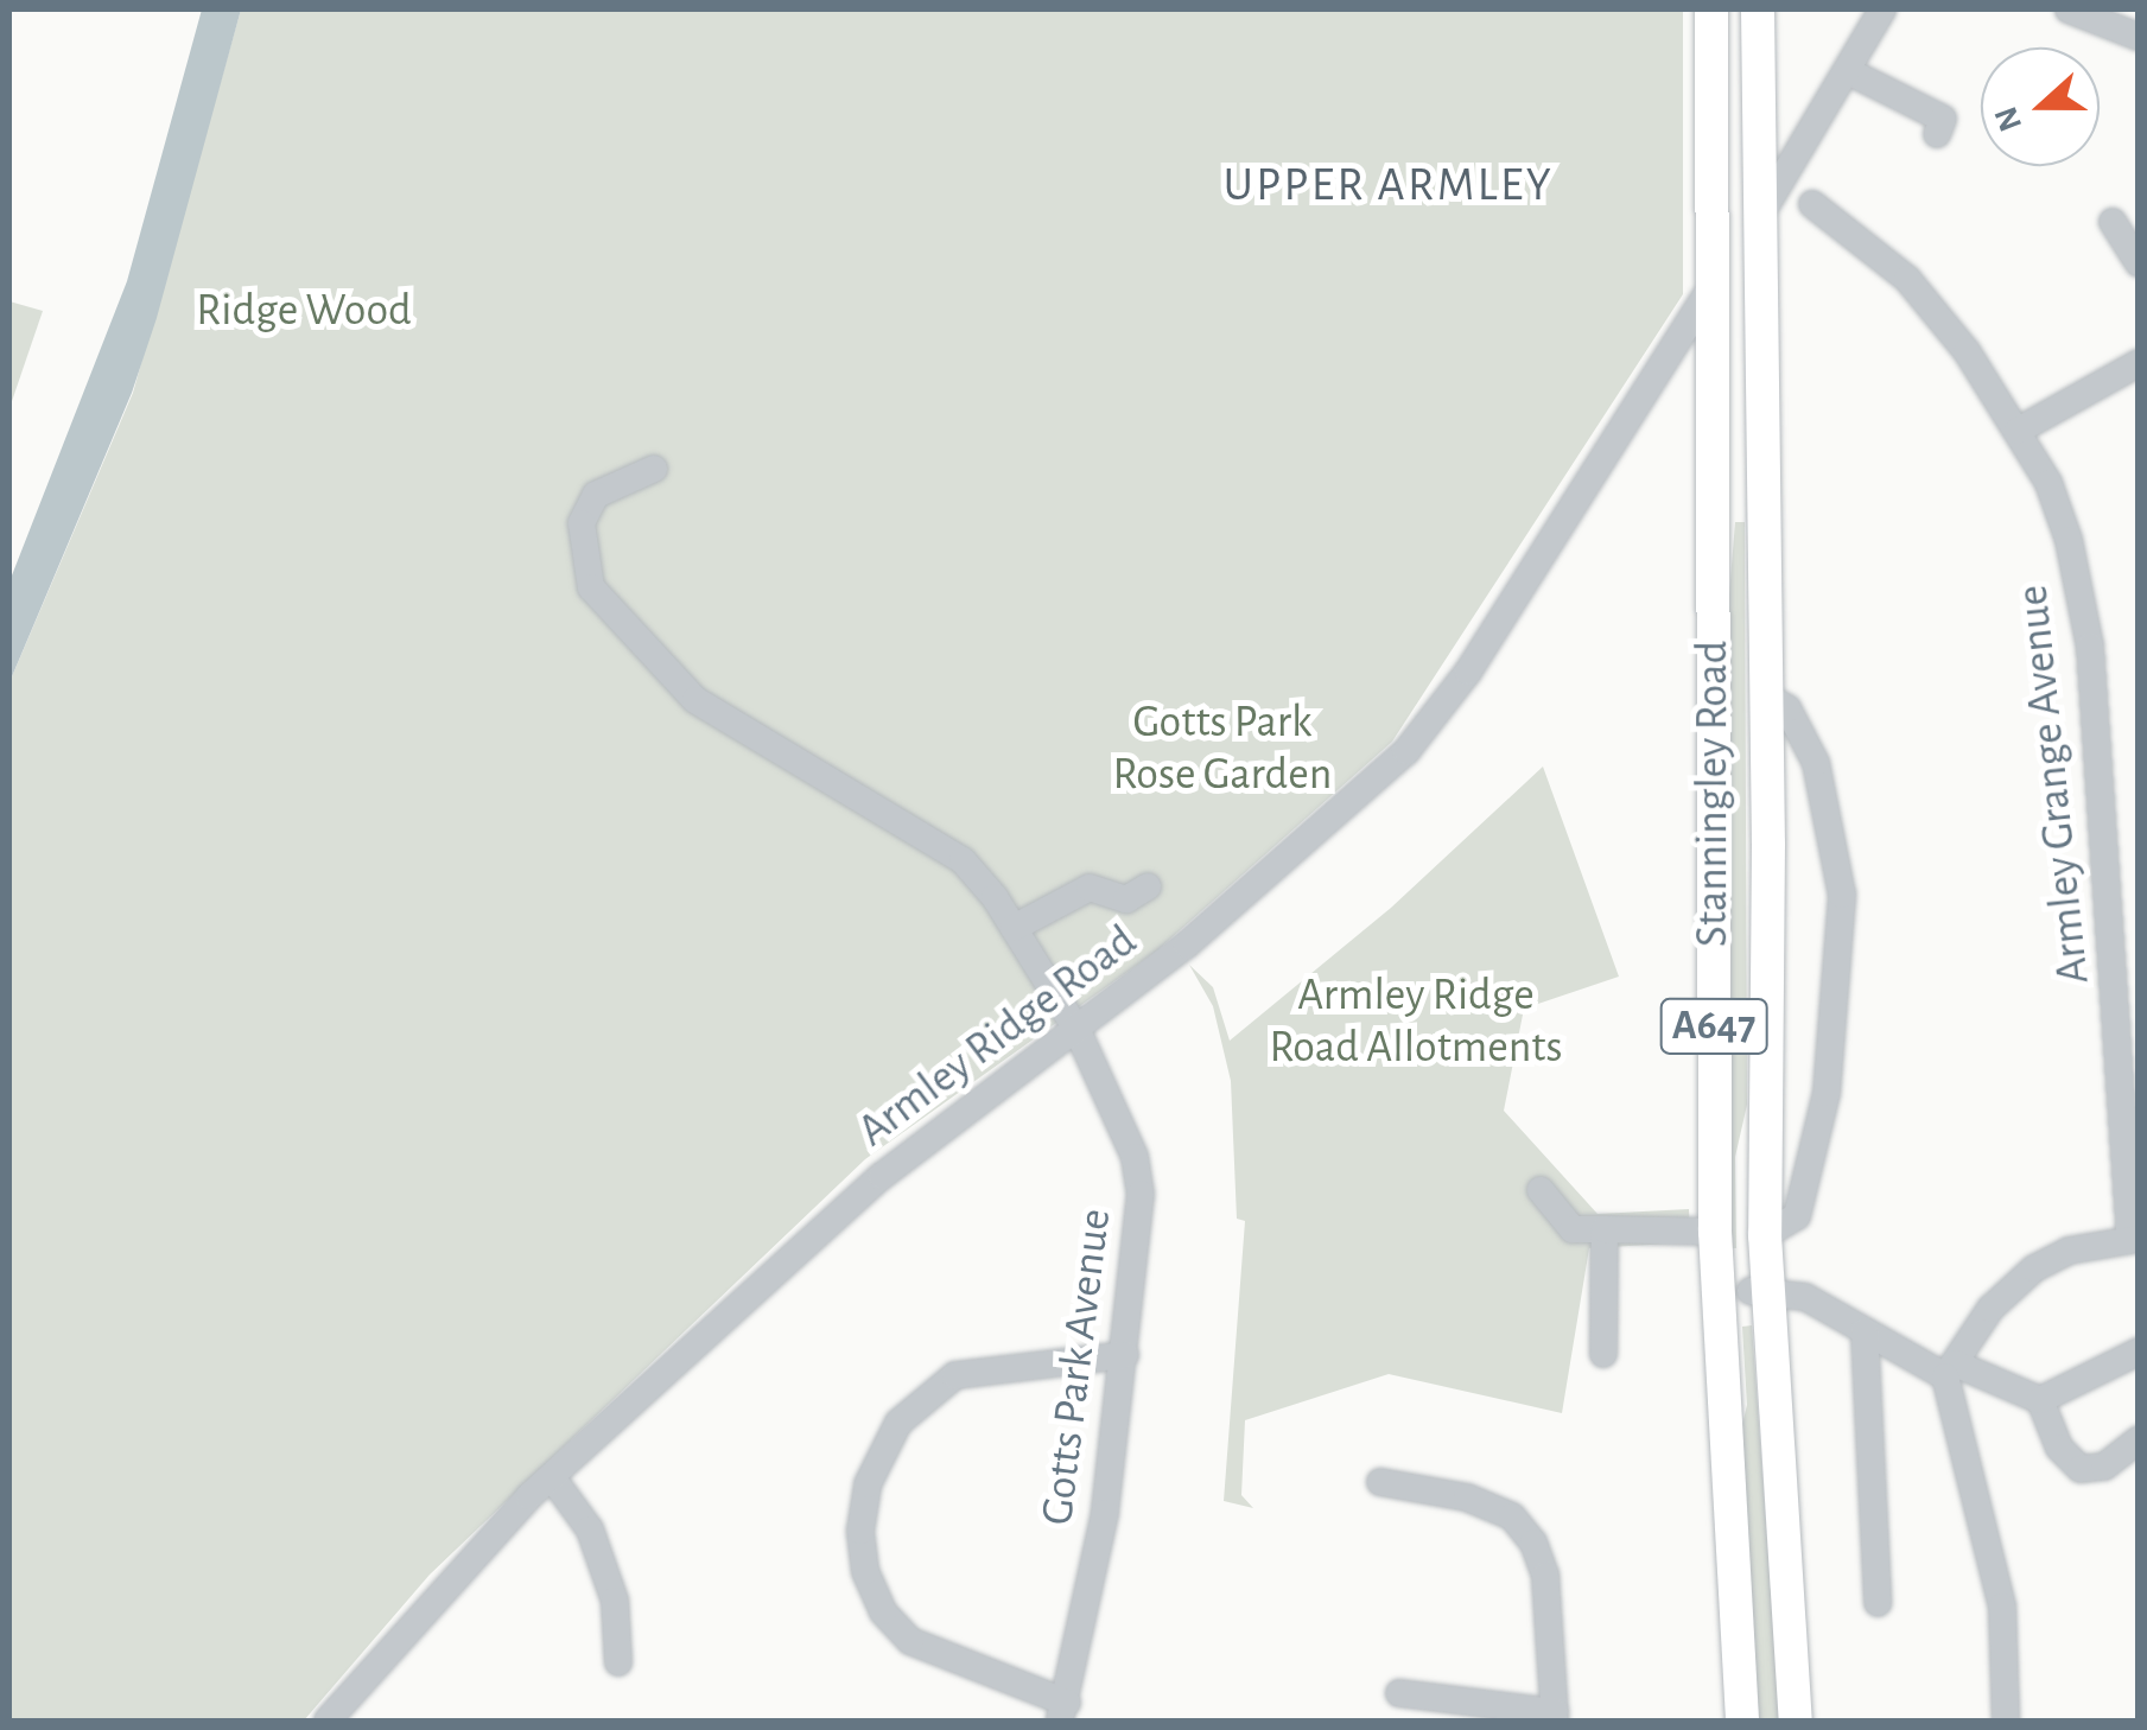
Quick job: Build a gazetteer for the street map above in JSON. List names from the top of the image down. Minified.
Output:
{"streets":{"main road":["Stanningley Road","A647"],"street":["Armley Grange Avenue","Armley Ridge Road","Gotts Park Avenue"]},"crossings":[["Stanningley Road","Armley Ridge Road"],["Armley Ridge Road","Gotts Park Avenue"]],"districts":["UPPER ARMLEY"],"parks":["Ridge Wood","Gotts Park Rose Garden","Armley Ridge Road Allotments"],"north":"left"}
